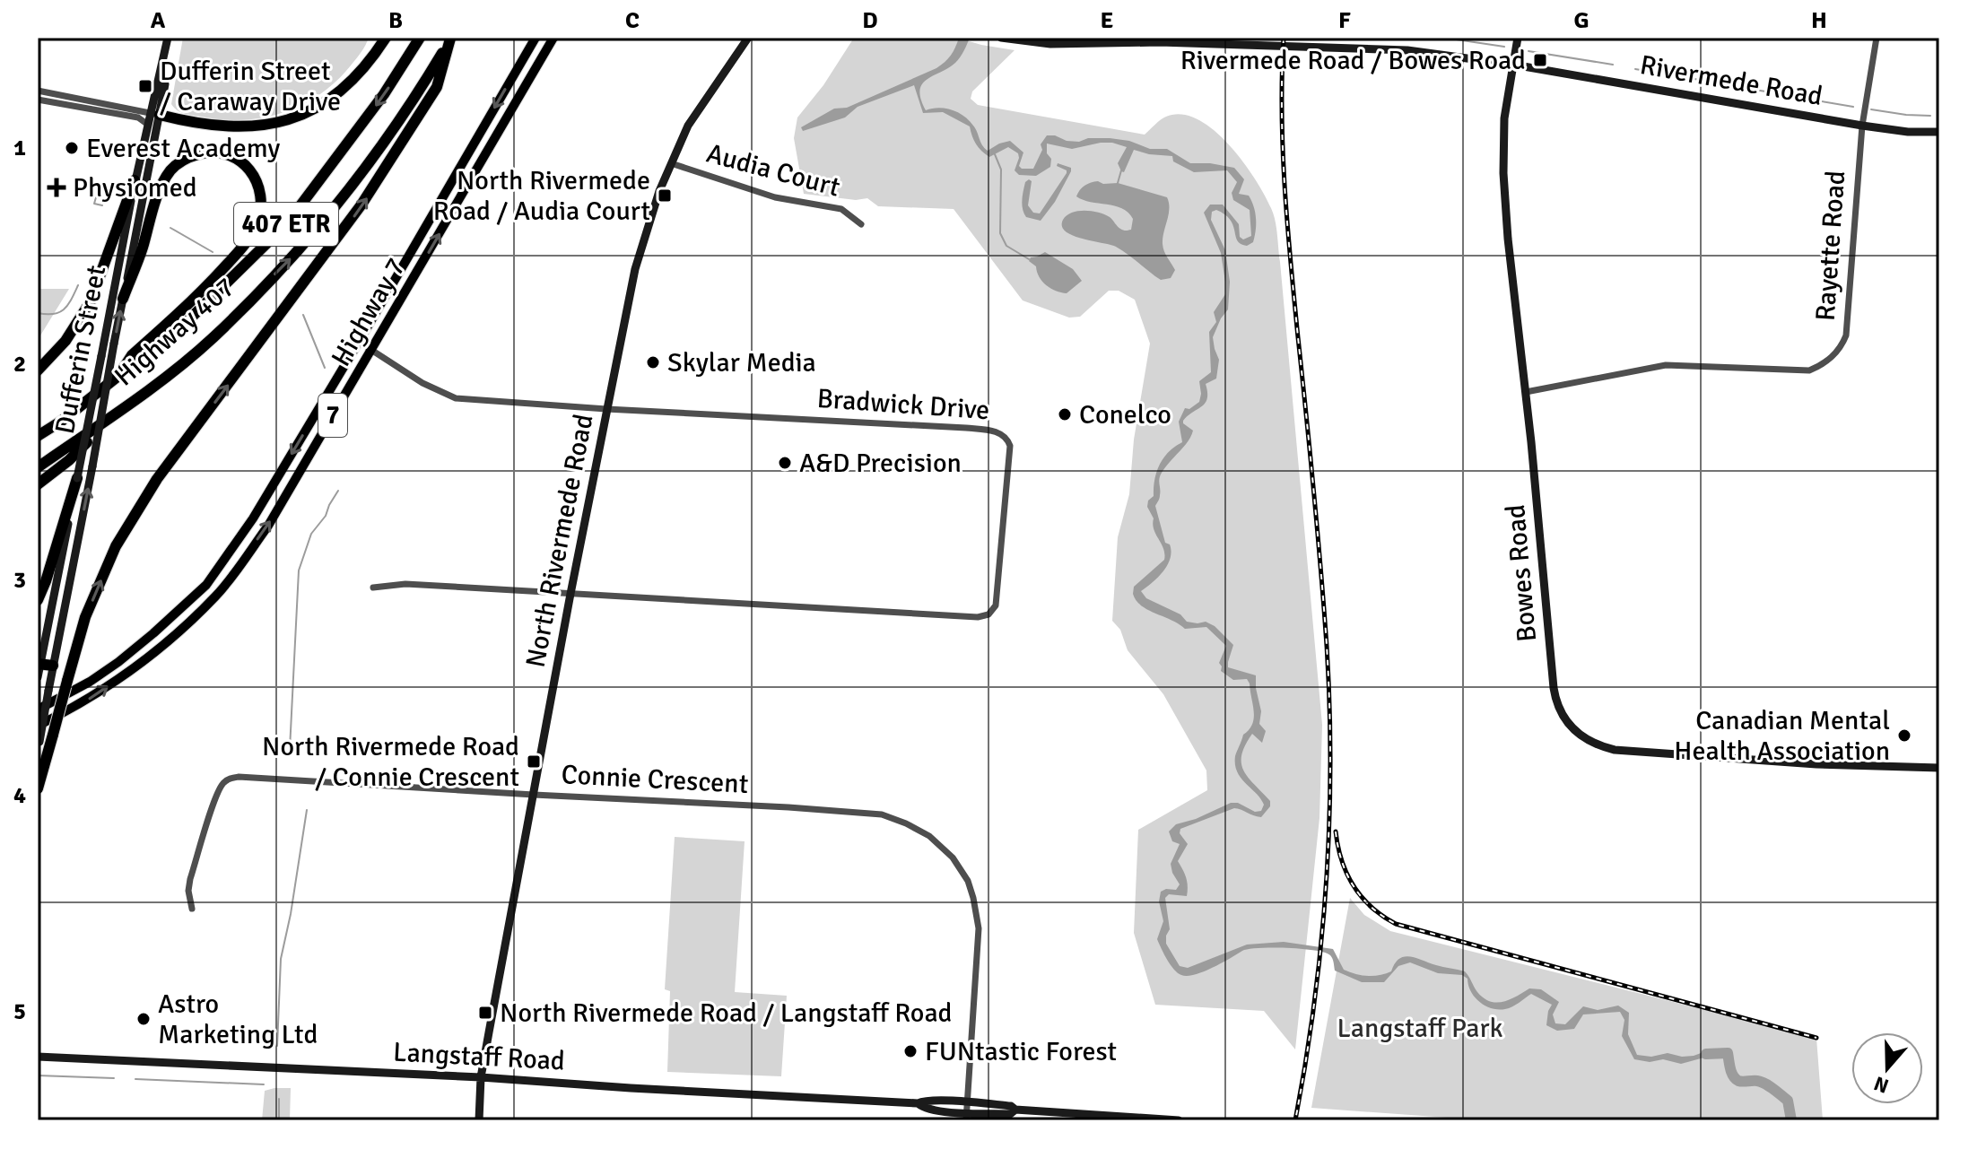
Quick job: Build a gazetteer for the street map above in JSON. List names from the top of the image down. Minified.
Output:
{"streets":{"highway":["407 ETR","Highway 407"],"main road":["Highway 7","7"],"street":["Rivermede Road","Audia Court","Rayette Road","Dufferin Street","Bradwick Drive","North Rivermede Road","Bowes Road","Connie Crescent","Langstaff Road"]},"crossings":[["Rivermede Road","Rayette Road"],["Rivermede Road","Bowes Road"],["Audia Court","North Rivermede Road"],["Rayette Road","Bowes Road"],["Highway 7","Bradwick Drive"],["Bradwick Drive","North Rivermede Road"],["North Rivermede Road","Connie Crescent"],["North Rivermede Road","Langstaff Road"],["Connie Crescent","Langstaff Road"]],"parks":["Langstaff Park"],"places":{"transit":["Rivermede Road / Bowes Road","Dufferin Street / Caraway Drive","North Rivermede Road / Audia Court","North Rivermede Road / Connie Crescent","North Rivermede Road / Langstaff Road"],"other":["Everest Academy","Skylar Media","Conelco","A&D Precision","Canadian Mental Health Association","Astro Marketing Ltd","FUNtastic Forest"],"health":["Physiomed"]},"north":"bottom","grid":{"columns":["A","B","C","D","E","F","G","H"],"rows":["1","2","3","4","5"]}}
